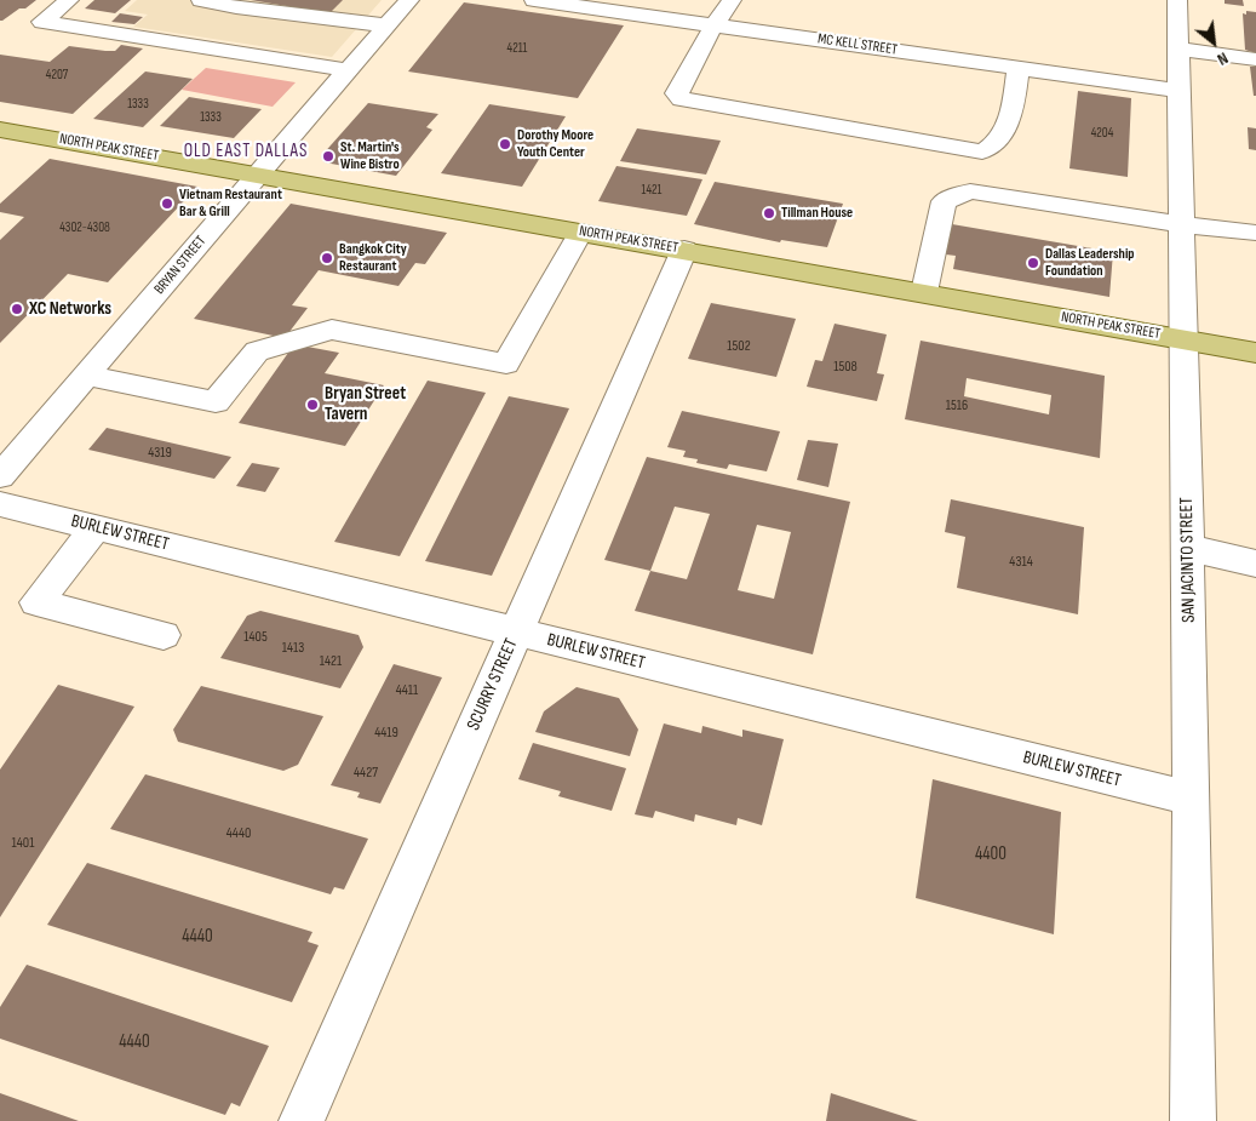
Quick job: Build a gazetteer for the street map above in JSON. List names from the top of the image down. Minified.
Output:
{"streets":{"main road":["NORTH PEAK STREET"],"street":["MC KELL STREET","BRYAN STREET","BURLEW STREET","SAN JACINTO STREET","SCURRY STREET"]},"crossings":[["MC KELL STREET","SAN JACINTO STREET"],["NORTH PEAK STREET","BRYAN STREET"],["NORTH PEAK STREET","SAN JACINTO STREET"],["NORTH PEAK STREET","SCURRY STREET"],["BURLEW STREET","SAN JACINTO STREET"],["BURLEW STREET","SCURRY STREET"]],"districts":["OLD EAST DALLAS"],"places":["Dorothy Moore Youth Center","St. Martin's Wine Bistro","Vietnam Restaurant Bar & Grill","Tillman House","Bangkok City Restaurant","Dallas Leadership Foundation","XC Networks","Bryan Street Tavern"],"house_numbers":["4211","4207","1333","1333","4204","1421","4302-4308","1502","1508","1516","4319","4314","1405","1413","1421","4411","4419","4427","4440","1401","4400","4440","4440"],"north":"bottom right"}
